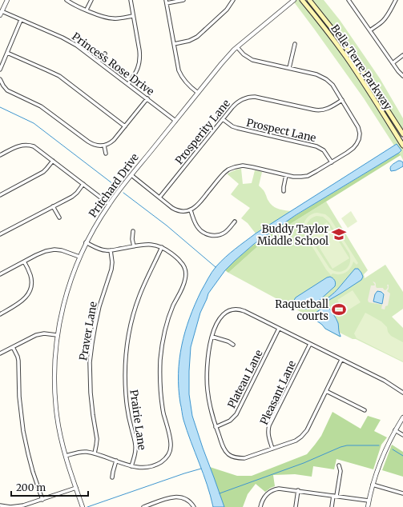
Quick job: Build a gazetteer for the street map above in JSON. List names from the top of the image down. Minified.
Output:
{"streets":{"main road":["Belle Terre Parkway"],"street":["Princess Rose Drive","Prospect Lane","Prosperity Lane","Pritchard Drive","Praver Lane","Plateau Lane","Pleasant Lane","Prairie Lane"]},"crossings":[["Princess Rose Drive","Pritchard Drive"],["Prospect Lane","Prosperity Lane"]],"places":{"school or university":["Buddy Taylor Middle School"],"sports":["Raquetball courts"]},"scale_bar":"200 m"}
